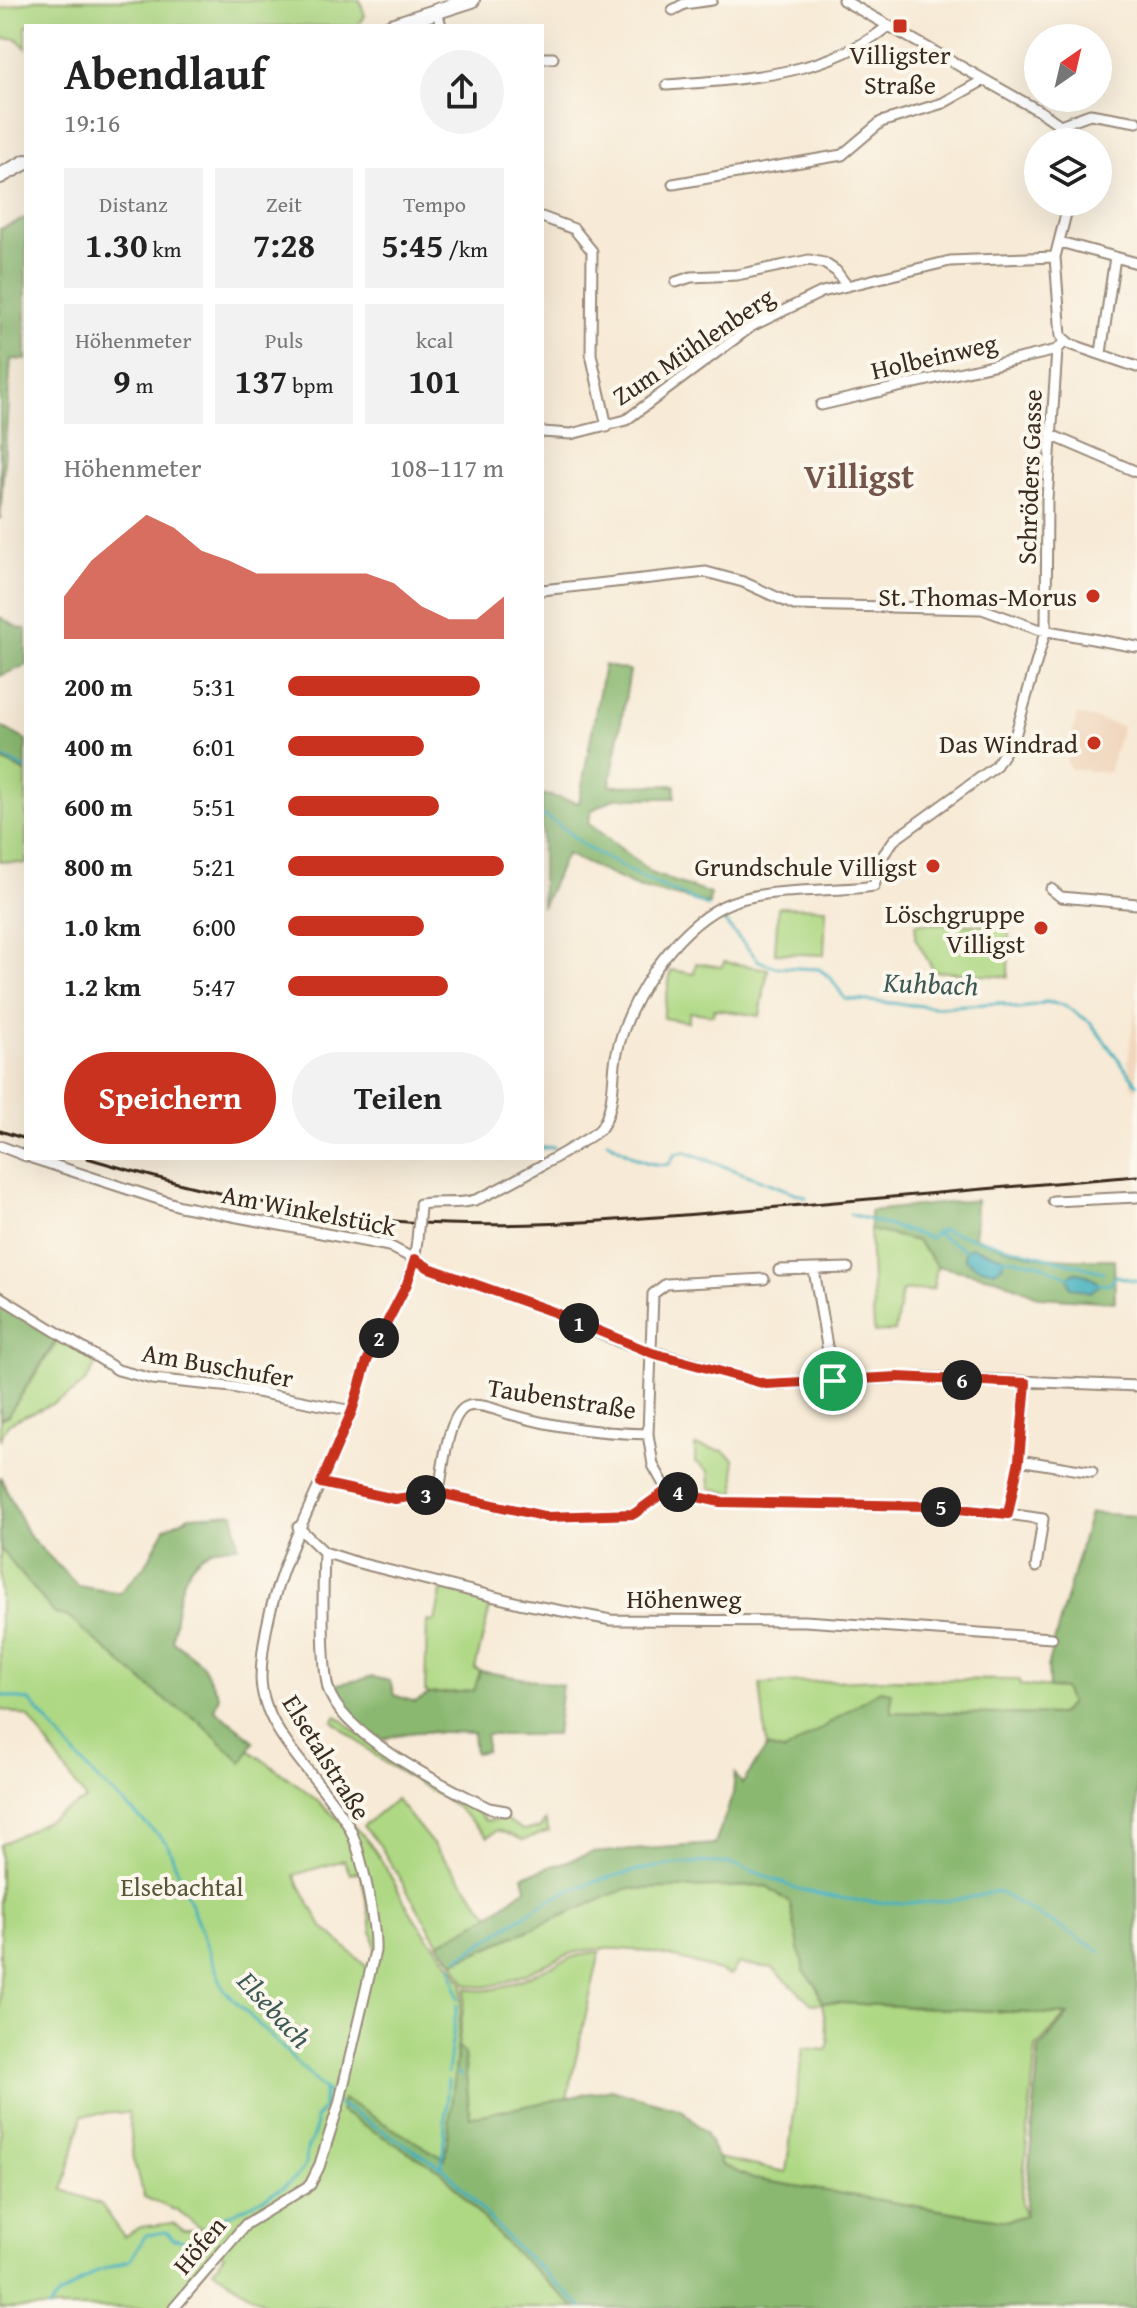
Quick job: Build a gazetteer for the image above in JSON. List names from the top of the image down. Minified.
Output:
{"streets":{"street":["Zum Mühlenberg","Holbeinweg","Schröders Gasse","Am Winkelstück","Am Buschufer","Taubenstraße","Höhenweg","Elsetalstraße","Höfen"]},"crossings":[["Holbeinweg","Schröders Gasse"],["Schröders Gasse","Elsetalstraße"],["Am Winkelstück","Elsetalstraße"],["Am Buschufer","Elsetalstraße"],["Höhenweg","Elsetalstraße"],["Elsetalstraße","Höfen"]],"districts":["Villigst"],"water":["Kuhbach","Elsebach"],"parks":["Elsebachtal"],"places":{"transit":["Villigster Straße"],"other":["St. Thomas-Morus","Das Windrad","Grundschule Villigst","Löschgruppe Villigst"]},"north":"top right","page":{"heading":["Abendlauf","19:16"],"stats":[["Distanz","1.30 km"],["Zeit","7:28"],["Tempo","5:45 /km"],["Höhenmeter","9 m"],["Puls","137 bpm"],["kcal","101"]],"chart":["Höhenmeter","108–117 m"],"list":[{"name":"200 m","note":"5:31"},{"name":"400 m","note":"6:01"},{"name":"600 m","note":"5:51"},{"name":"800 m","note":"5:21"},{"name":"1.0 km","note":"6:00"},{"name":"1.2 km","note":"5:47"}],"buttons":["Speichern","Teilen"],"pins":["1","2","6","4","3","5"]}}
